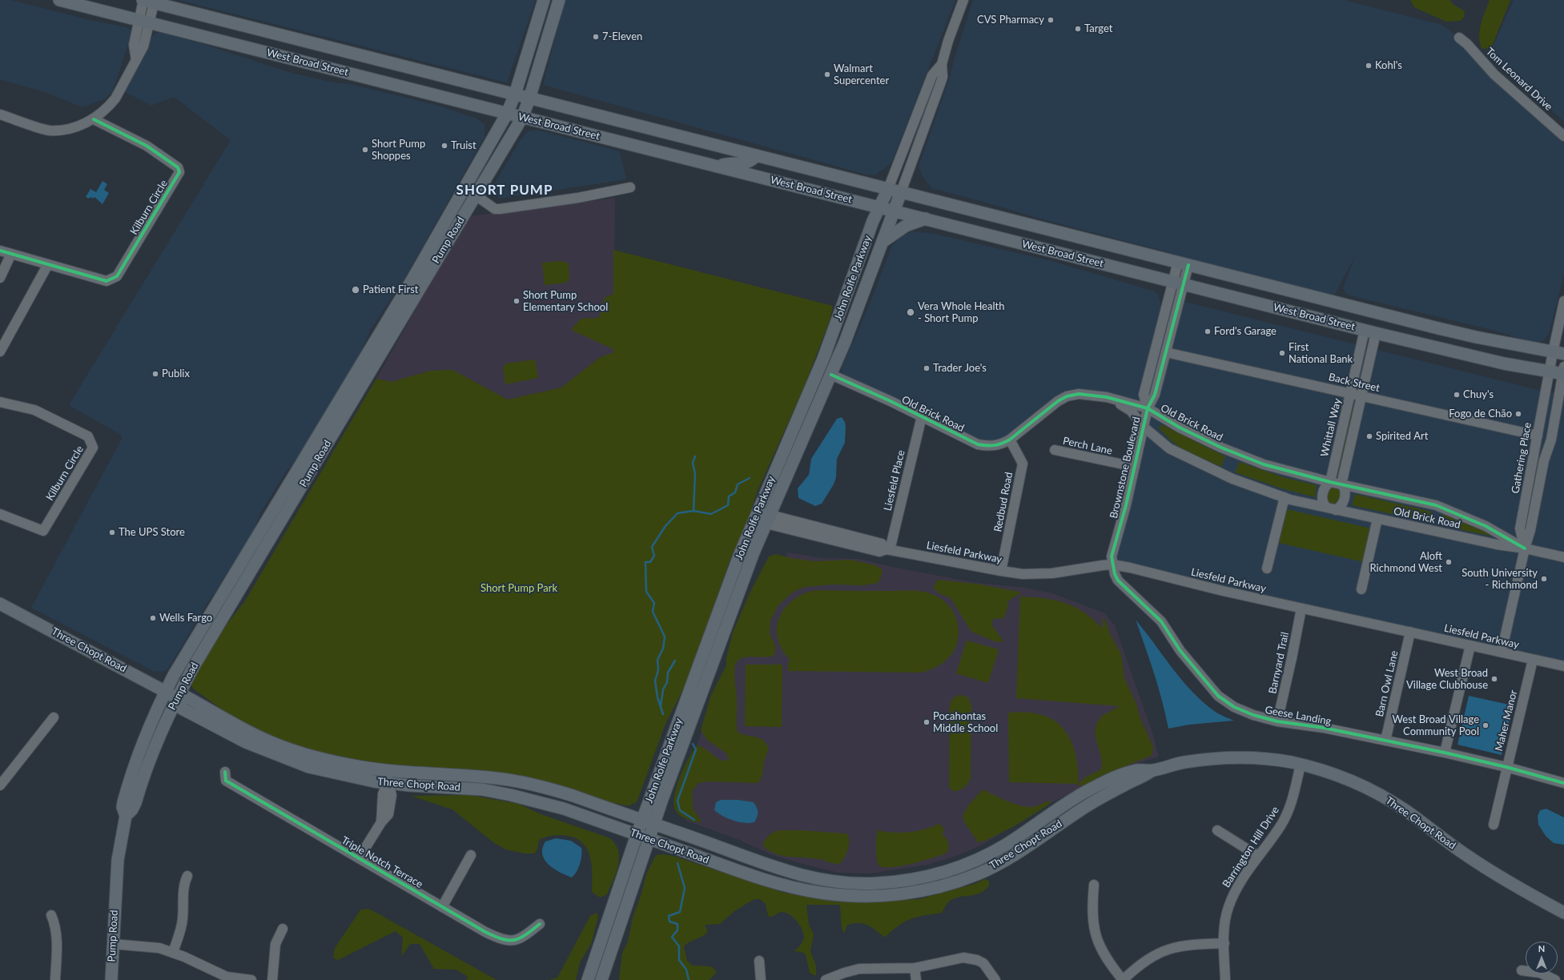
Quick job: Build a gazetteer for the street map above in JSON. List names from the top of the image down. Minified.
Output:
{"streets":{"main road":["West Broad Street","Pump Road","John Rolfe Parkway","Three Chopt Road"],"street":["Tom Leonard Drive","Kilburn Circle","Back Street","Old Brick Road","Whittall Way","Perch Lane","Gathering Place","Brownstone Boulevard","Liesfeld Place","Redbud Road","Liesfeld Parkway","Barnyard Trail","Barn Owl Lane","Geese Landing","Maher Manor","Barrington Hill Drive","Triple Notch Terrace"]},"crossings":[["West Broad Street","Pump Road"],["West Broad Street","John Rolfe Parkway"],["West Broad Street","Whittall Way"],["West Broad Street","Gathering Place"],["West Broad Street","Brownstone Boulevard"],["Pump Road","Three Chopt Road"],["John Rolfe Parkway","Old Brick Road"],["John Rolfe Parkway","Liesfeld Parkway"],["John Rolfe Parkway","Three Chopt Road"],["Back Street","Whittall Way"],["Back Street","Gathering Place"],["Back Street","Brownstone Boulevard"],["Old Brick Road","Whittall Way"],["Old Brick Road","Gathering Place"],["Old Brick Road","Brownstone Boulevard"],["Old Brick Road","Liesfeld Place"],["Old Brick Road","Redbud Road"],["Perch Lane","Brownstone Boulevard"],["Gathering Place","Liesfeld Parkway"],["Brownstone Boulevard","Liesfeld Parkway"],["Brownstone Boulevard","Geese Landing"],["Liesfeld Place","Liesfeld Parkway"],["Redbud Road","Liesfeld Parkway"],["Liesfeld Parkway","Barnyard Trail"],["Liesfeld Parkway","Barn Owl Lane"],["Liesfeld Parkway","Geese Landing"],["Liesfeld Parkway","Maher Manor"],["Three Chopt Road","Barrington Hill Drive"],["Barnyard Trail","Geese Landing"],["Barn Owl Lane","Geese Landing"],["Geese Landing","Maher Manor"]],"districts":["SHORT PUMP"],"parks":["Short Pump Park"],"places":["CVS Pharmacy","Target","7-Eleven","Kohl's","Walmart Supercenter","Truist","Short Pump Shoppes","Patient First","Short Pump Elementary School","Vera Whole Health - Short Pump","Ford's Garage","First National Bank","Trader Joe's","Publix","Chuy's","Fogo de Chão","Spirited Art","The UPS Store","Aloft Richmond West","South University - Richmond","Wells Fargo","West Broad Village Clubhouse","Pocahontas Middle School","West Broad Village Community Pool"],"north":"top"}
